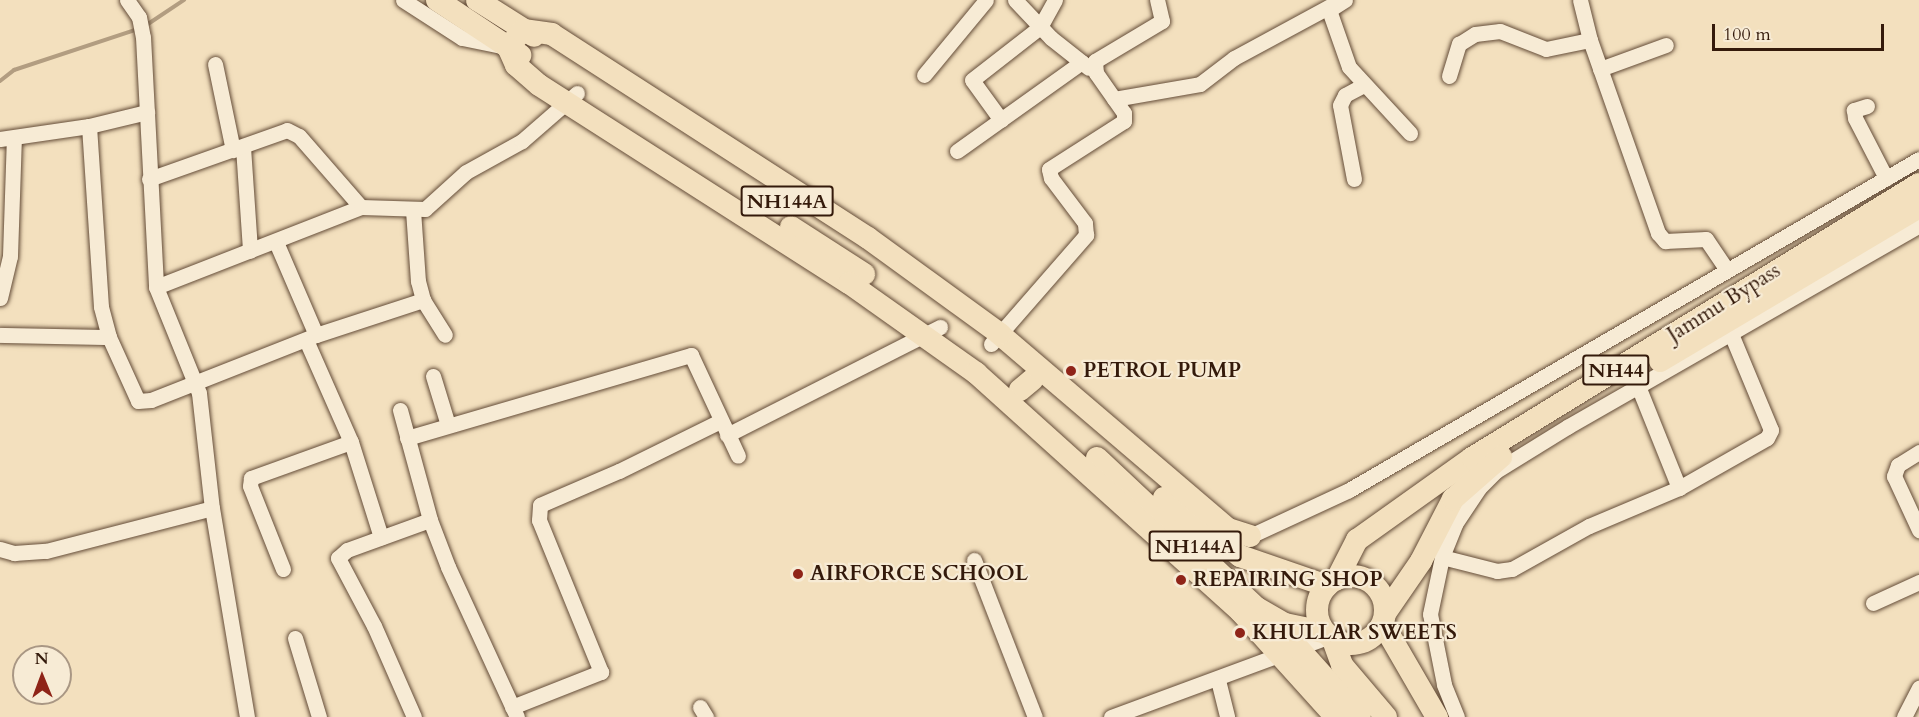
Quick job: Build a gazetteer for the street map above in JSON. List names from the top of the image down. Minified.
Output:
{"streets":{"highway":["NH144A","Jammu Bypass","NH44"]},"crossings":[["NH144A","Jammu Bypass"],["NH144A","NH44"],["Jammu Bypass","NH44"]],"places":["PETROL PUMP","AIRFORCE SCHOOL","REPAIRING SHOP","KHULLAR SWEETS"],"scale_bar":"100 m","north":"top"}
